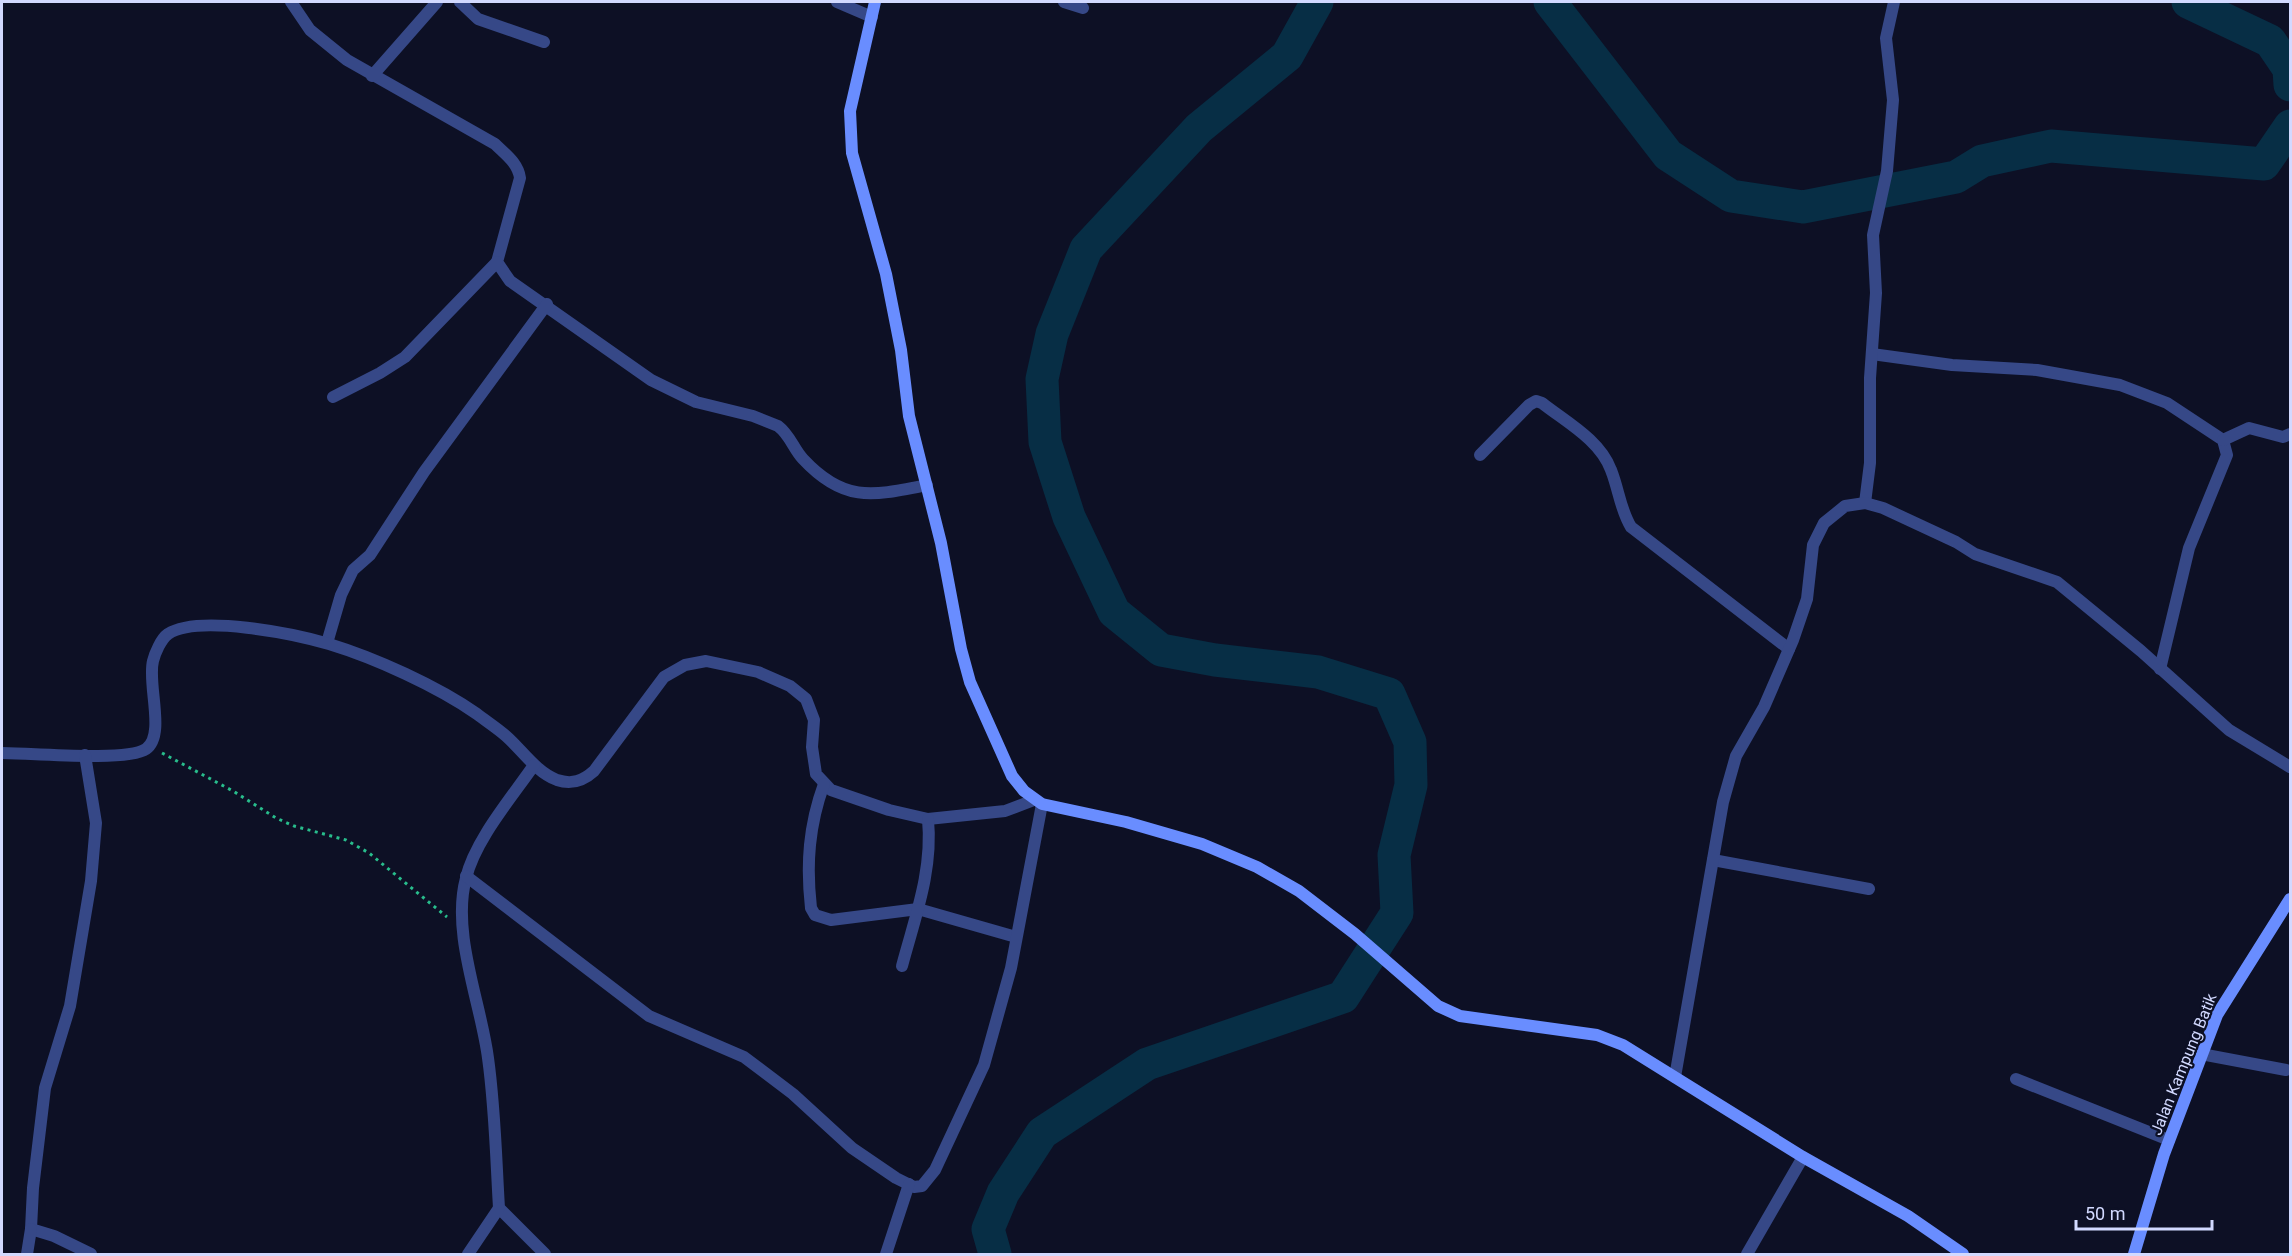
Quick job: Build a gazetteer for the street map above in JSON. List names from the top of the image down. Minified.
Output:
{"streets":{"street":["Jalan Kampung Batik"]},"scale_bar":"50 m"}
